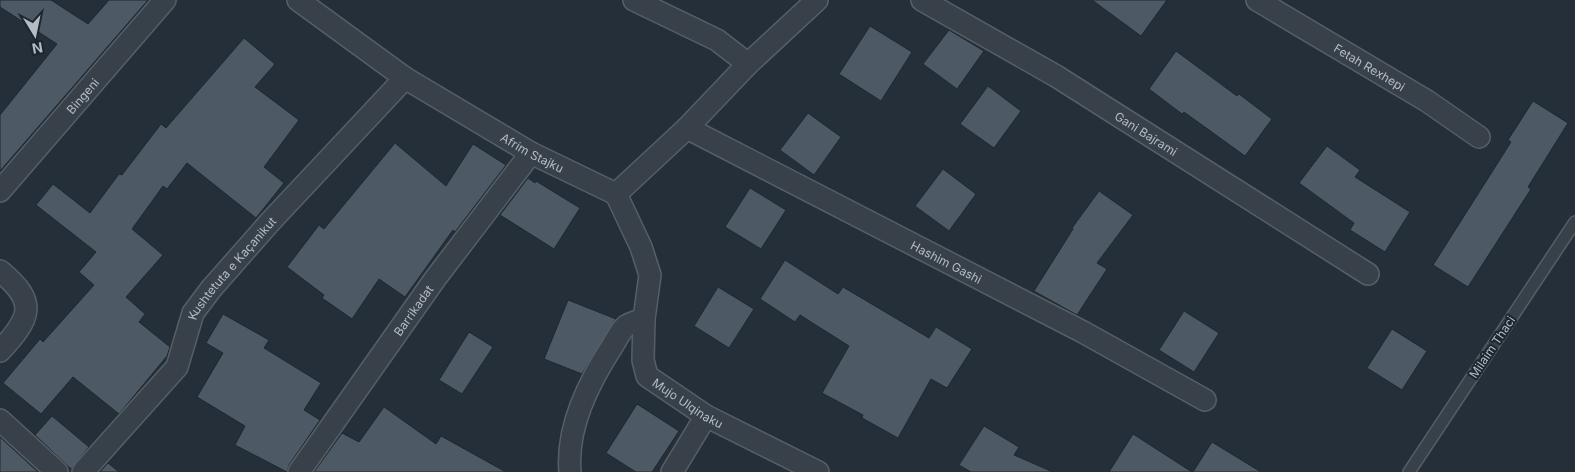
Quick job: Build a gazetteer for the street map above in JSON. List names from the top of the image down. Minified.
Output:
{"streets":{"street":["Fetah Rexhepi","Bingeni","Gani Bajrami","Afrim Stajku","Hashim Gashi","Kushtetuta e Kaçanikut","Barrikadat","Mujo Ulqinaku"],"lane":["Milaim Thaci"]},"crossings":[["Afrim Stajku","Kushtetuta e Kaçanikut"],["Afrim Stajku","Barrikadat"],["Afrim Stajku","Mujo Ulqinaku"]],"north":"bottom"}
